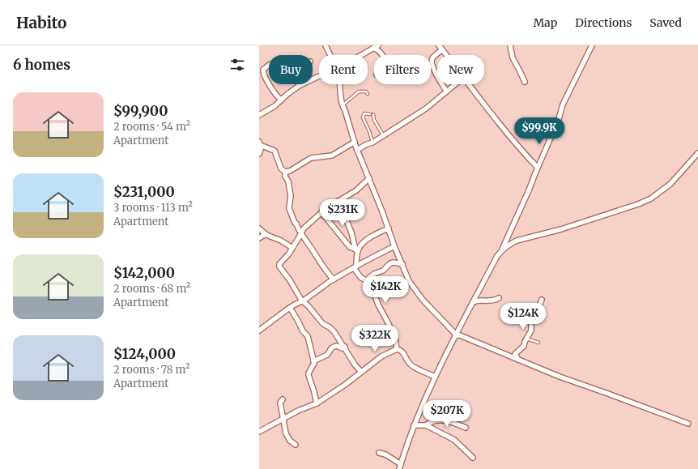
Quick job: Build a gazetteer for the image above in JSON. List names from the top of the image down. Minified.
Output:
{"page":{"header":"Habito","nav":["Map","Directions","Saved"],"heading":"6 homes","chip":["Buy","Rent","Filters","New"],"list":[{"name":"$99,900","note":"2 rooms · 54 m² · Apartment"},{"name":"$231,000","note":"3 rooms · 113 m² · Apartment"},{"name":"$142,000","note":"2 rooms · 68 m² · Apartment"},{"name":"$124,000","note":"2 rooms · 78 m² · Apartment"}],"price":["$99.9K","$231K","$142K","$124K","$322K","$207K"]}}
